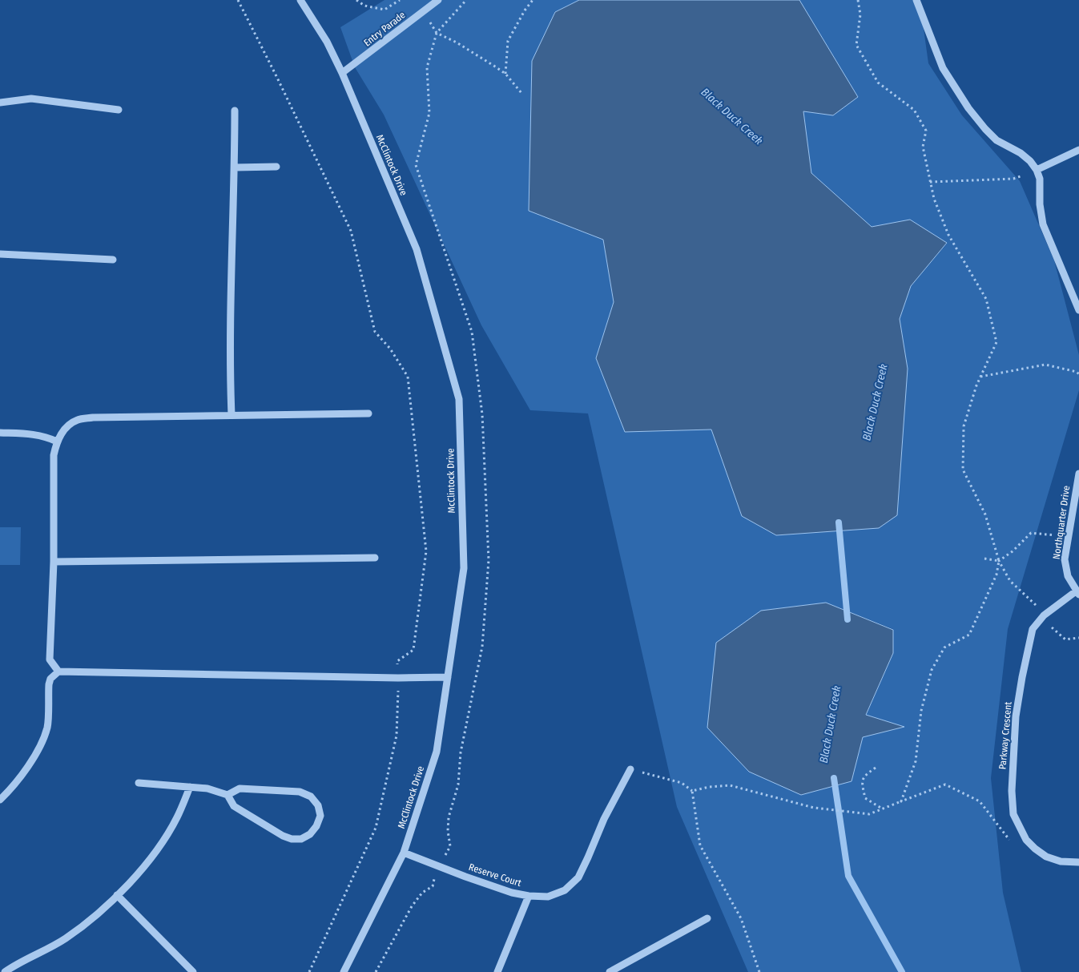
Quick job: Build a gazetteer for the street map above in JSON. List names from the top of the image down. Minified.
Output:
{"streets":{"street":["Entry Parade","McClintock Drive","Northquarter Drive","Parkway Crescent","Reserve Court"]},"crossings":[["Entry Parade","McClintock Drive"],["McClintock Drive","Reserve Court"],["Northquarter Drive","Parkway Crescent"]],"water":["Black Duck Creek"]}
